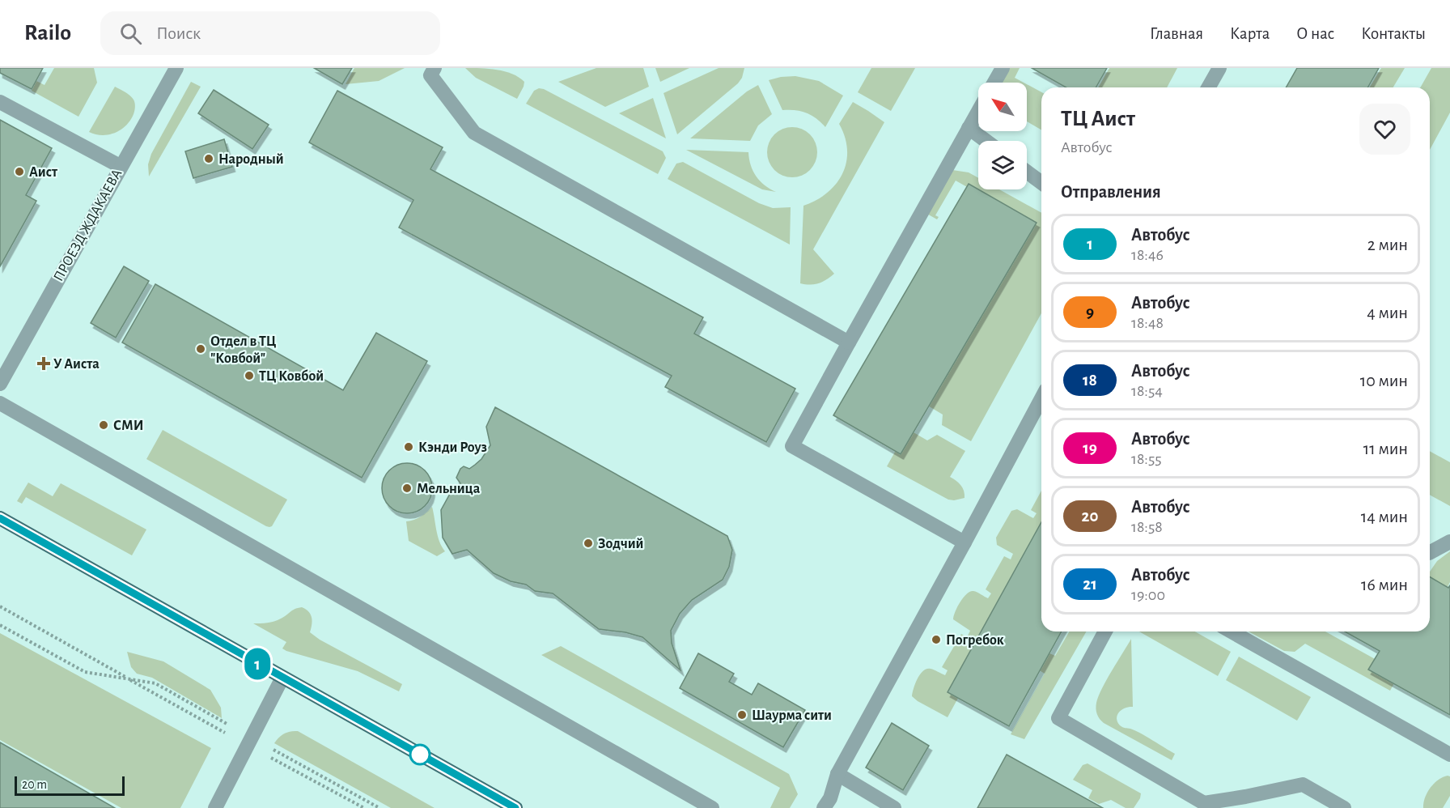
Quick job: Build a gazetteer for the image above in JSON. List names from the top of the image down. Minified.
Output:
{"streets":{"street":["ПРОЕЗД ЖДАКАЕВА"]},"places":{"other":["Народный","Аист","Отдел в ТЦ \"Ковбой\"","ТЦ Ковбой","СМИ","Кэнди Роуз","Мельница","Зодчий","Погребок","Шаурма сити"],"health":["У Аиста"]},"lines":["bus line 1"],"scale_bar":"20 m","north":"top left","page":{"header":"Railo","search":"Поиск","nav":["Главная","Карта","О нас","Контакты"],"on_map":"1","heading":[["ТЦ Аист","Автобус"],"Отправления"],"list":[{"mark":"1","name":"Автобус","note":"18:46","value":"2 мин"},{"mark":"9","name":"Автобус","note":"18:48","value":"4 мин"},{"mark":"18","name":"Автобус","note":"18:54","value":"10 мин"},{"mark":"19","name":"Автобус","note":"18:55","value":"11 мин"},{"mark":"20","name":"Автобус","note":"18:58","value":"14 мин"},{"mark":"21","name":"Автобус","note":"19:00","value":"16 мин"}],"scale":"20 m"}}
